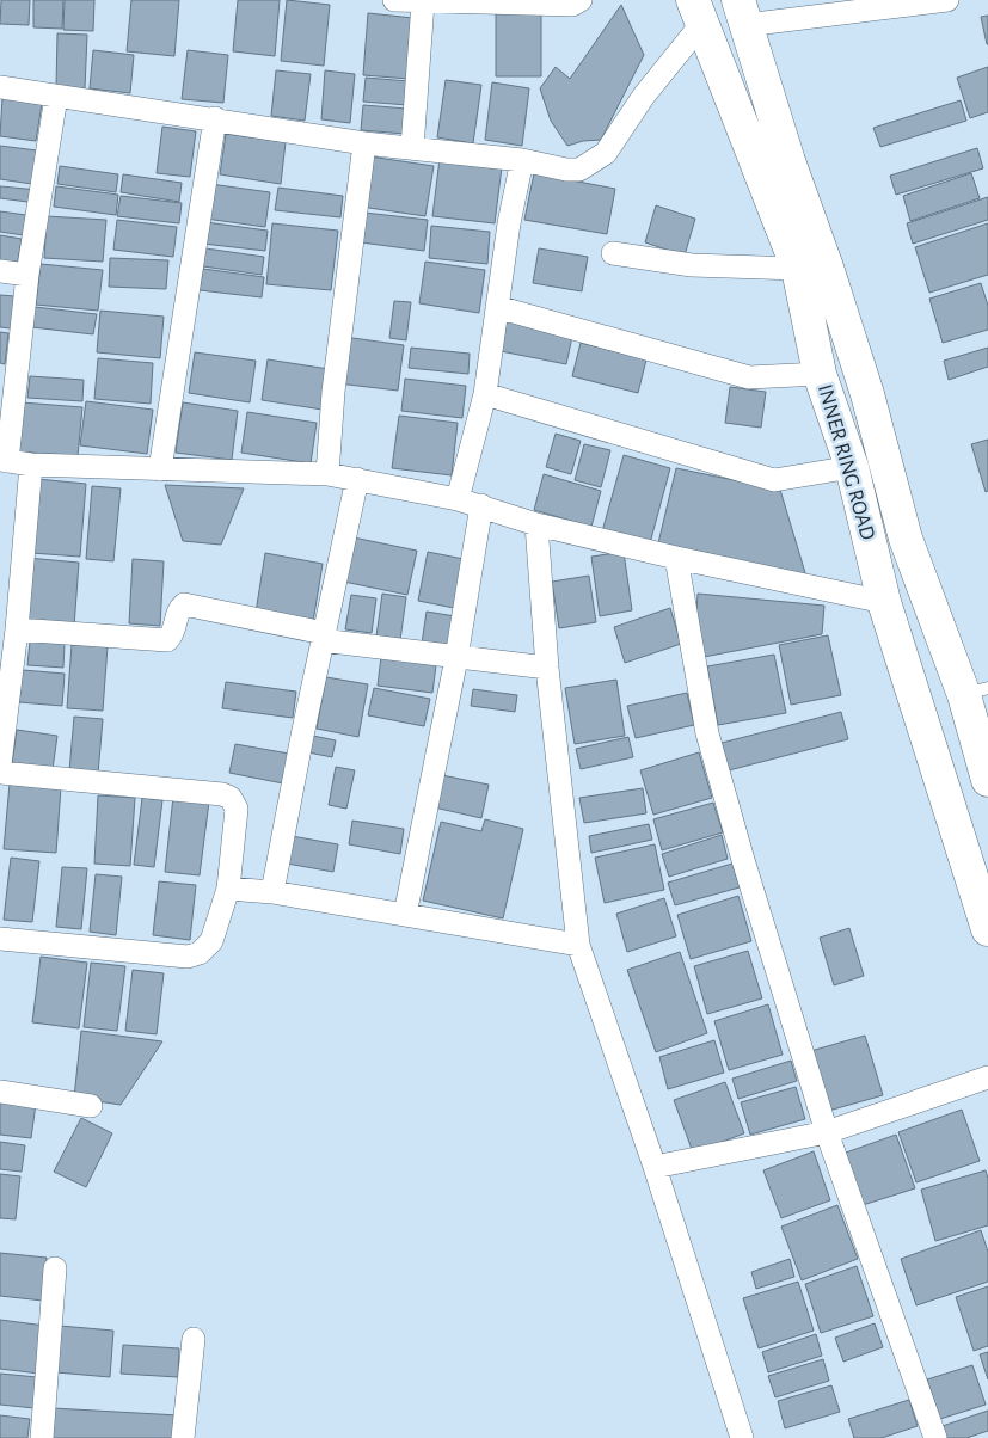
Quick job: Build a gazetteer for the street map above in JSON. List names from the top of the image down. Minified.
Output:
{"streets":{"highway":["INNER RING ROAD"]}}
